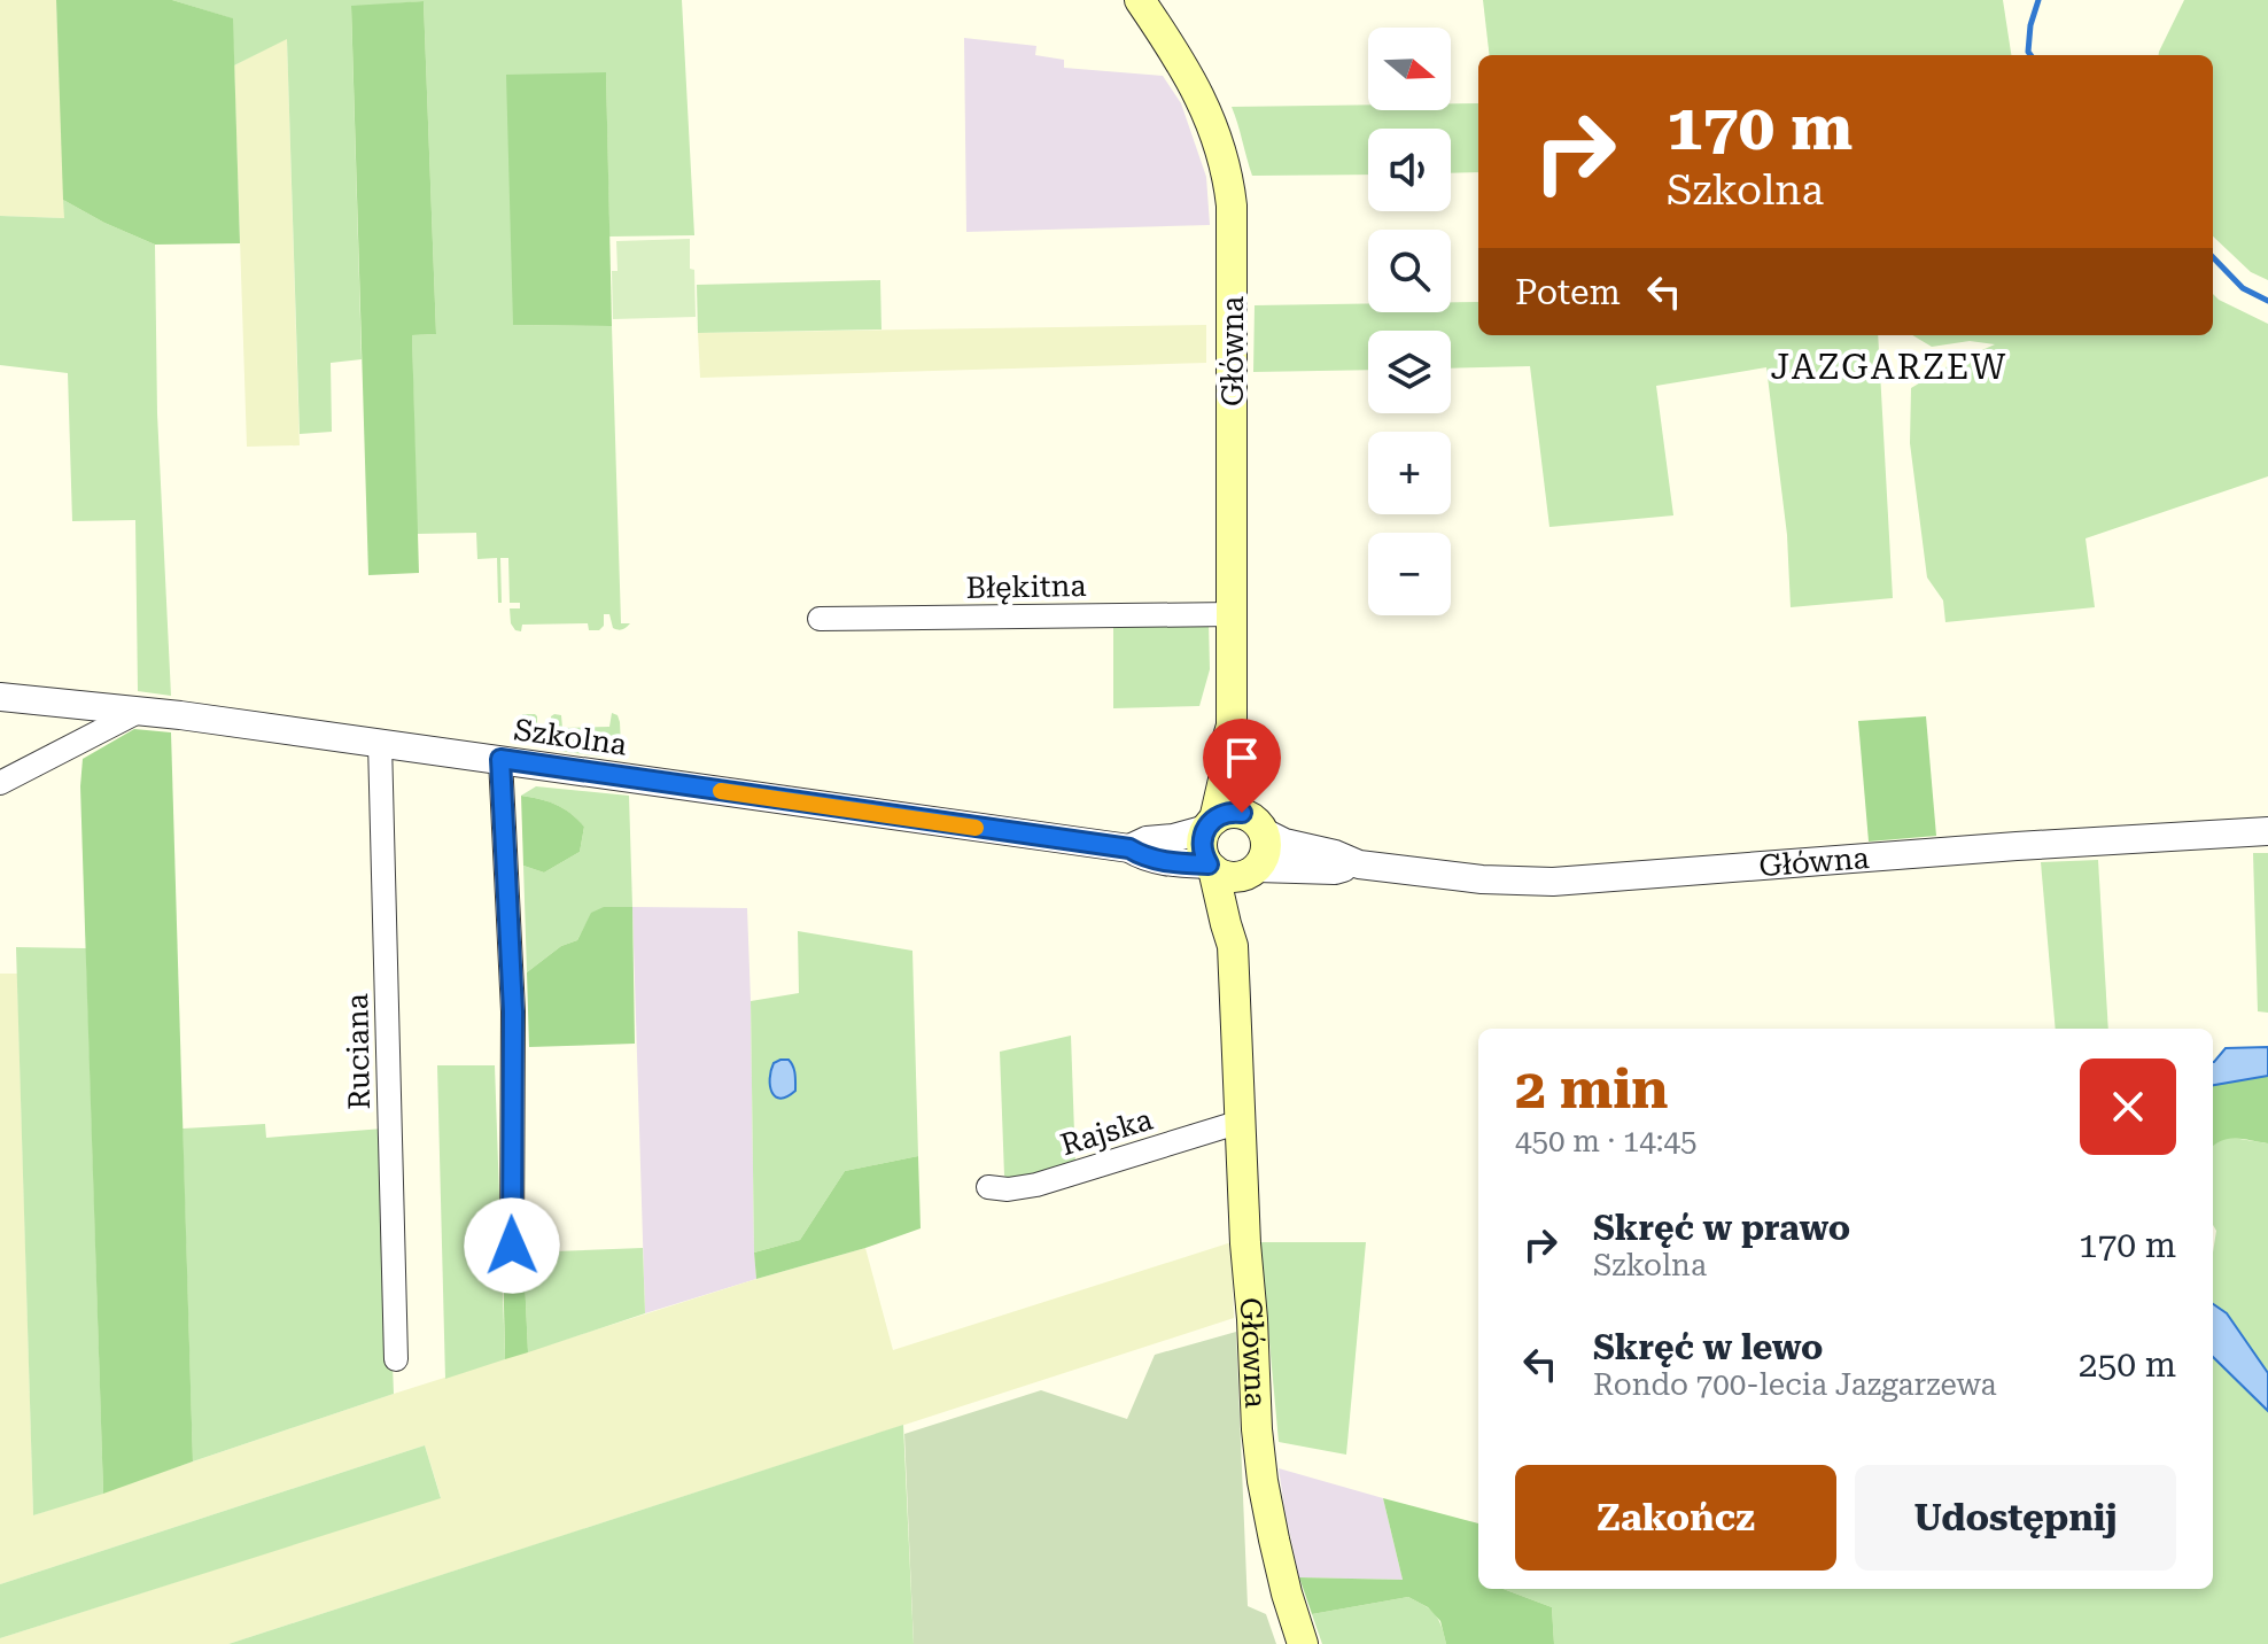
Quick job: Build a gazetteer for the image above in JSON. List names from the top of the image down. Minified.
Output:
{"streets":{"main road":["Główna"],"street":["Błękitna","Szkolna","Ruciana","Rajska"]},"crossings":[["Główna","Błękitna"],["Główna","Szkolna"],["Główna","Rajska"],["Szkolna","Ruciana"]],"districts":["JAZGARZEW"],"north":"right","page":{"map_buttons":["+","−"],"turn":["170 m","Szkolna"],"then":"Potem","heading":["2 min","450 m · 14:45"],"list":[{"name":"Skręć w prawo","note":"Szkolna","value":"170 m"},{"name":"Skręć w lewo","note":"Rondo 700-lecia Jazgarzewa","value":"250 m"}],"buttons":["Zakończ","Udostępnij"]}}
